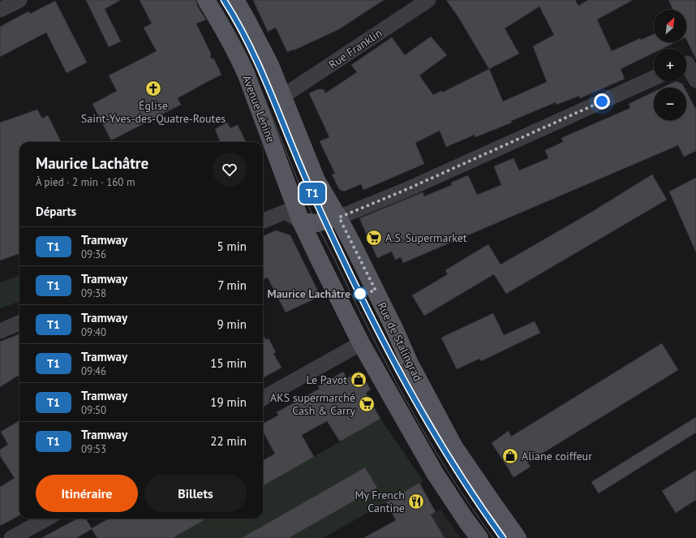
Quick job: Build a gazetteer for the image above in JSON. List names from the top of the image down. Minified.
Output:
{"streets":{"main road":["Avenue Lénine","Rue de Stalingrad"],"street":["Rue Franklin"]},"places":{"church":["Église Saint-Yves-des-Quatre-Routes"],"supermarket":["A.S. Supermarket","AKS supermarché Cash & Carry"],"other":["Maurice Lachâtre"],"shop":["Le Pavot","Aliane coiffeur"],"restaurant":["My French Cantine"]},"lines":["tram line T1"],"north":"top right","page":{"on_map":"T1","map_buttons":["+","−"],"heading":[["Maurice Lachâtre","À pied · 2 min · 160 m"],"Départs"],"list":[{"mark":"T1","name":"Tramway","note":"09:36","value":"5 min"},{"mark":"T1","name":"Tramway","note":"09:38","value":"7 min"},{"mark":"T1","name":"Tramway","note":"09:40","value":"9 min"},{"mark":"T1","name":"Tramway","note":"09:46","value":"15 min"},{"mark":"T1","name":"Tramway","note":"09:50","value":"19 min"},{"mark":"T1","name":"Tramway","note":"09:53","value":"22 min"}],"buttons":["Itinéraire","Billets"]}}
